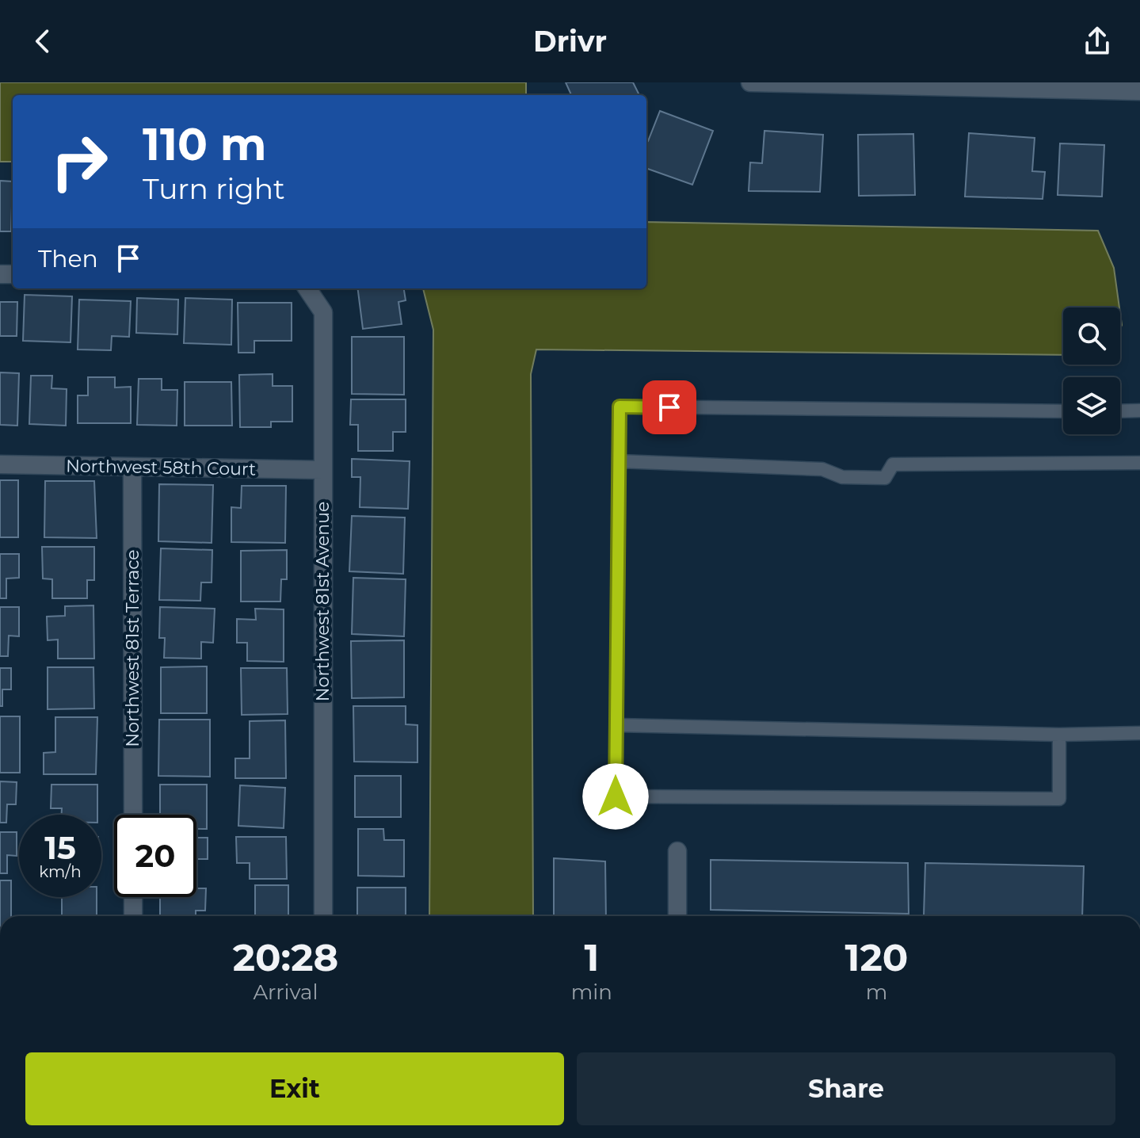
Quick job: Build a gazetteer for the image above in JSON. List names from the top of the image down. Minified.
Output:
{"streets":{"street":["Northwest 58th Court","Northwest 81st Avenue","Northwest 81st Terrace"]},"crossings":[["Northwest 58th Court","Northwest 81st Avenue"],["Northwest 58th Court","Northwest 81st Terrace"]],"page":{"header":"Drivr","turn":["110 m","Turn right"],"then":"Then","speed":"15 km/h","limit":"20","eta":["20:28","Arrival","1","min","120","m"],"buttons":["Exit","Share"]}}
